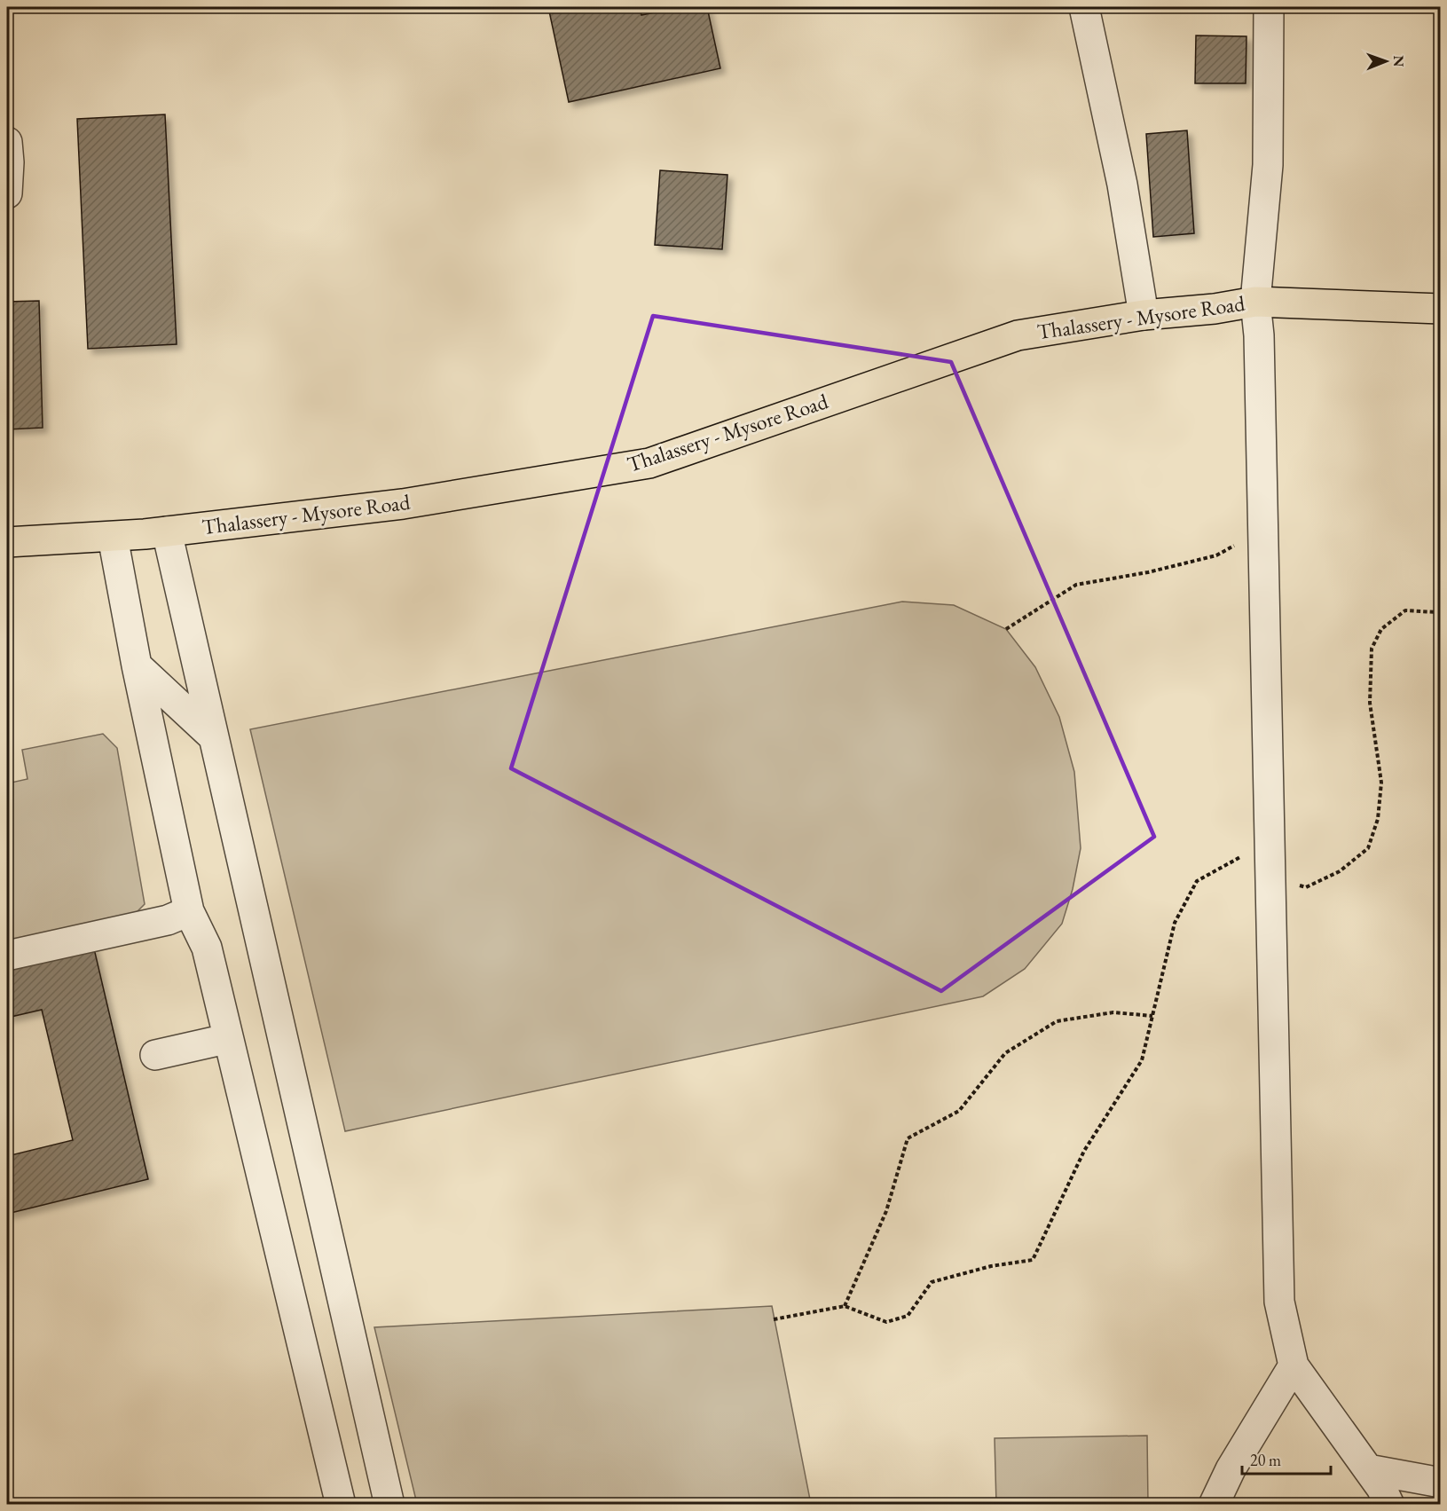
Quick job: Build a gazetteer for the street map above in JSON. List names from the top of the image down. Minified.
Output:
{"streets":{"main road":["Thalassery - Mysore Road"]},"scale_bar":"20 m","north":"right"}
